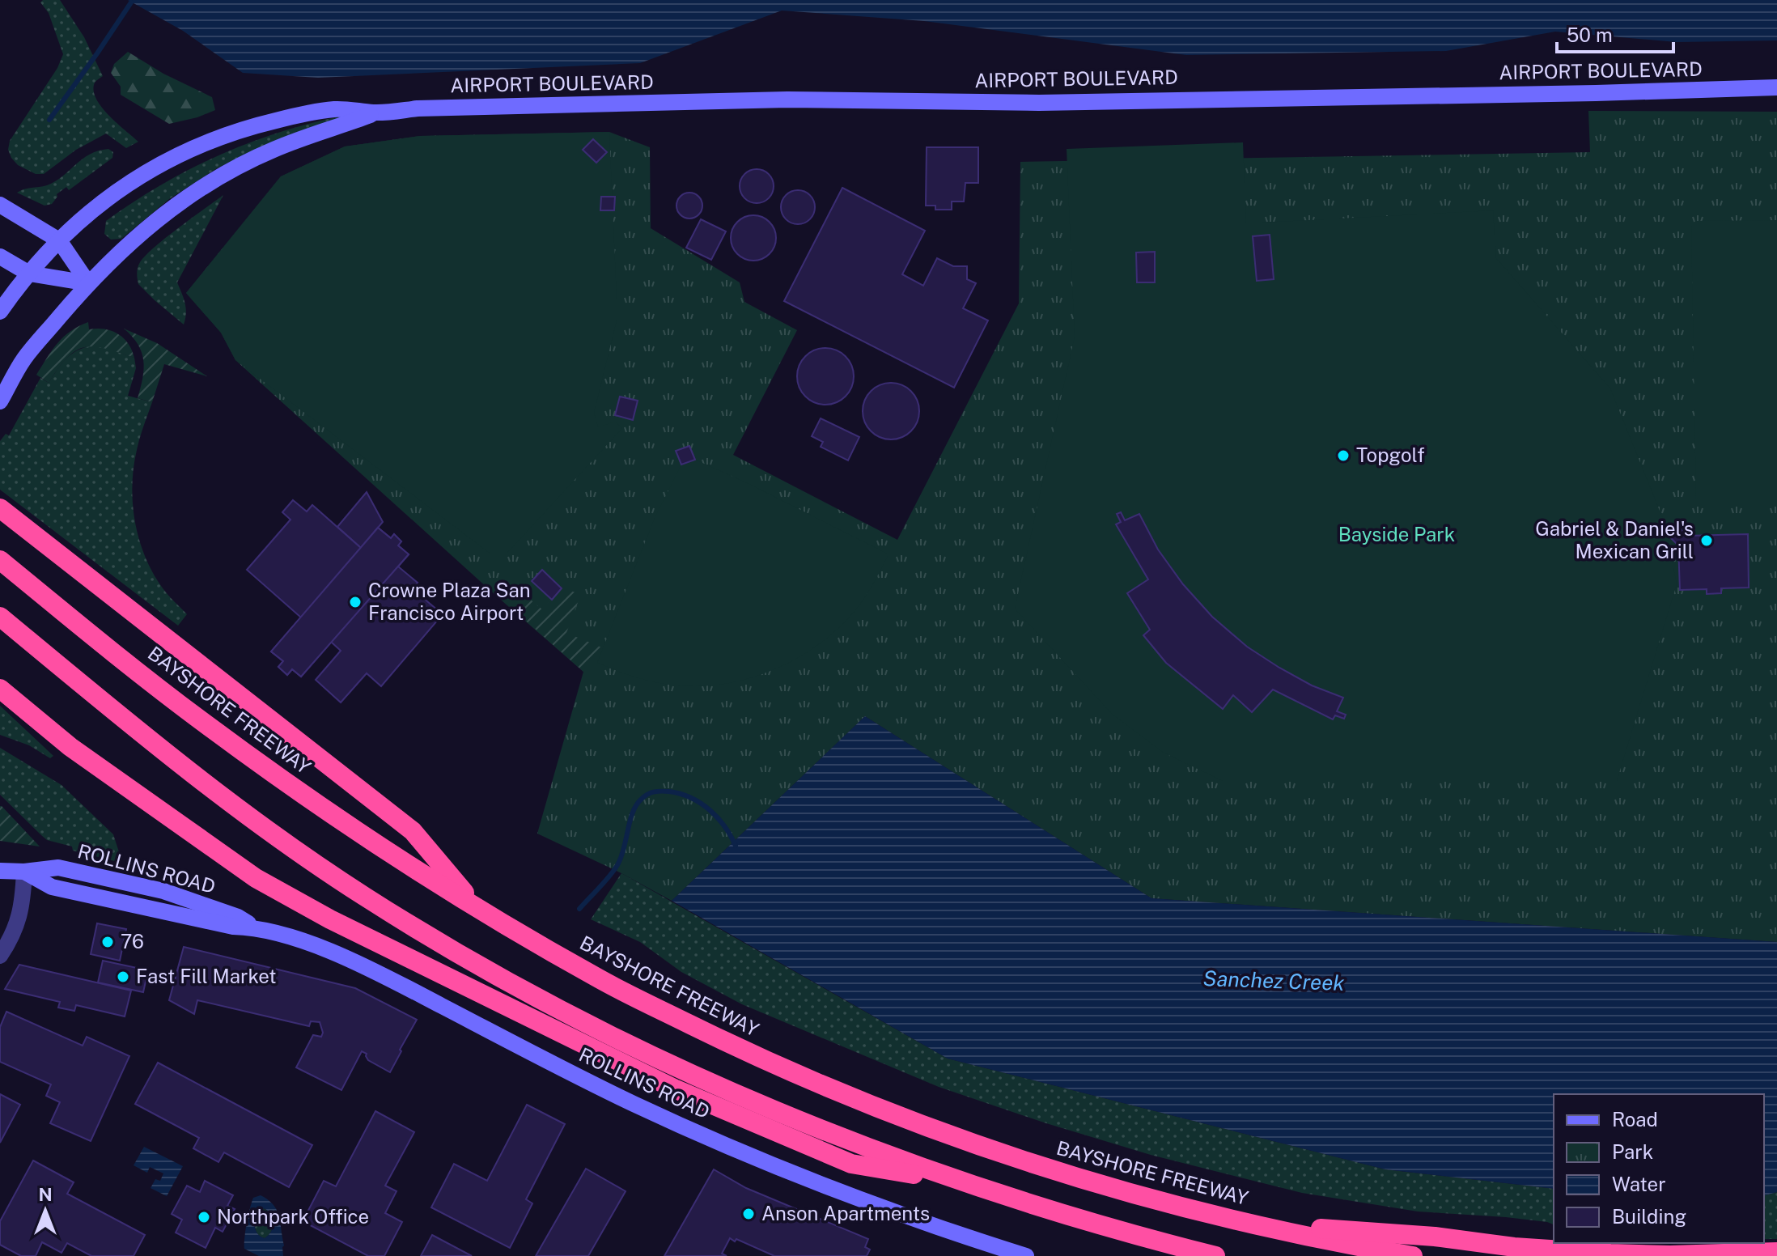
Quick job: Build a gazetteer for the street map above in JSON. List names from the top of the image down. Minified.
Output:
{"streets":{"highway":["BAYSHORE FREEWAY"],"main road":["AIRPORT BOULEVARD","ROLLINS ROAD"]},"water":["Sanchez Creek"],"parks":["Bayside Park"],"places":["Topgolf","Gabriel & Daniel's Mexican Grill","Crowne Plaza San Francisco Airport","76","Fast Fill Market","Anson Apartments","Northpark Office"],"legend":["Road","Park","Water","Building"],"scale_bar":"50 m","north":"top"}
